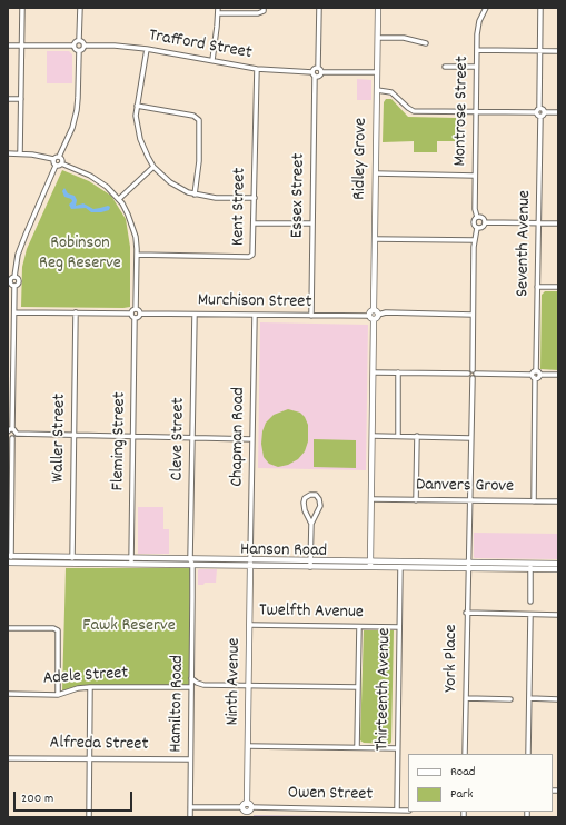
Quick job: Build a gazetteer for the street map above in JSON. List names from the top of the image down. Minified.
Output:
{"streets":{"main road":["Ridley Grove","Hanson Road","Ninth Avenue"],"street":["Trafford Street","Montrose Street","Essex Street","Kent Street","Seventh Avenue","Murchison Street","Chapman Road","Waller Street","Cleve Street","Fleming Street","Danvers Grove","Twelfth Avenue","York Place","Adele Street","Thirteenth Avenue","Hamilton Road","Alfreda Street","Owen Street"]},"crossings":[["Trafford Street","Essex Street"],["Trafford Street","Kent Street"],["Essex Street","Murchison Street"],["Murchison Street","Chapman Road"],["Murchison Street","Cleve Street"],["Murchison Street","Fleming Street"],["Chapman Road","Hanson Road"],["Chapman Road","Ninth Avenue"],["Waller Street","Hanson Road"],["Cleve Street","Hanson Road"],["Cleve Street","Hamilton Road"],["Fleming Street","Hanson Road"],["Danvers Grove","York Place"],["Hanson Road","York Place"],["Hanson Road","Ninth Avenue"],["Hanson Road","Thirteenth Avenue"],["Hanson Road","Hamilton Road"],["Twelfth Avenue","Ninth Avenue"],["Twelfth Avenue","Thirteenth Avenue"],["Adele Street","Hamilton Road"],["Ninth Avenue","Owen Street"],["Thirteenth Avenue","Owen Street"],["Hamilton Road","Alfreda Street"]],"parks":["Robinson Reg Reserve","Fawk Reserve"],"legend":["Road","Park"],"scale_bar":"200 m"}
